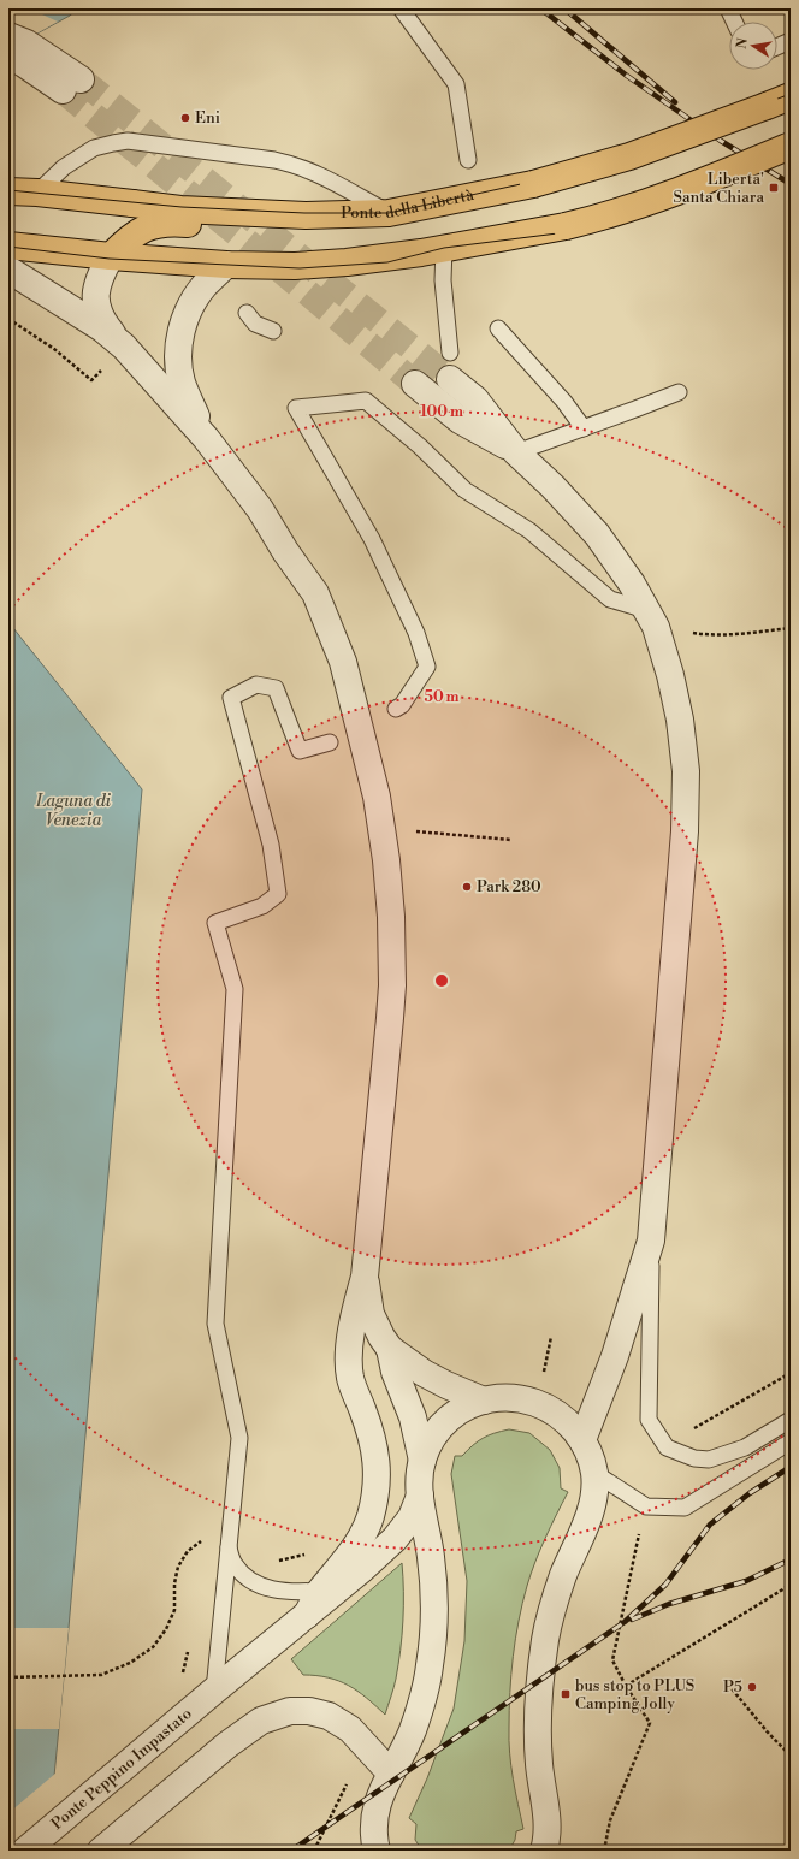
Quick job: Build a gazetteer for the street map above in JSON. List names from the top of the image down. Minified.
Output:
{"streets":{"main road":["Ponte della Libertà"],"street":["Ponte Peppino Impastato"]},"water":["Laguna di Venezia"],"places":{"other":["Eni","Park 280","P5"],"transit":["Liberta' Santa Chiara","bus stop to PLUS Camping Jolly"]},"north":"left","rings":["100 m","50 m"]}
